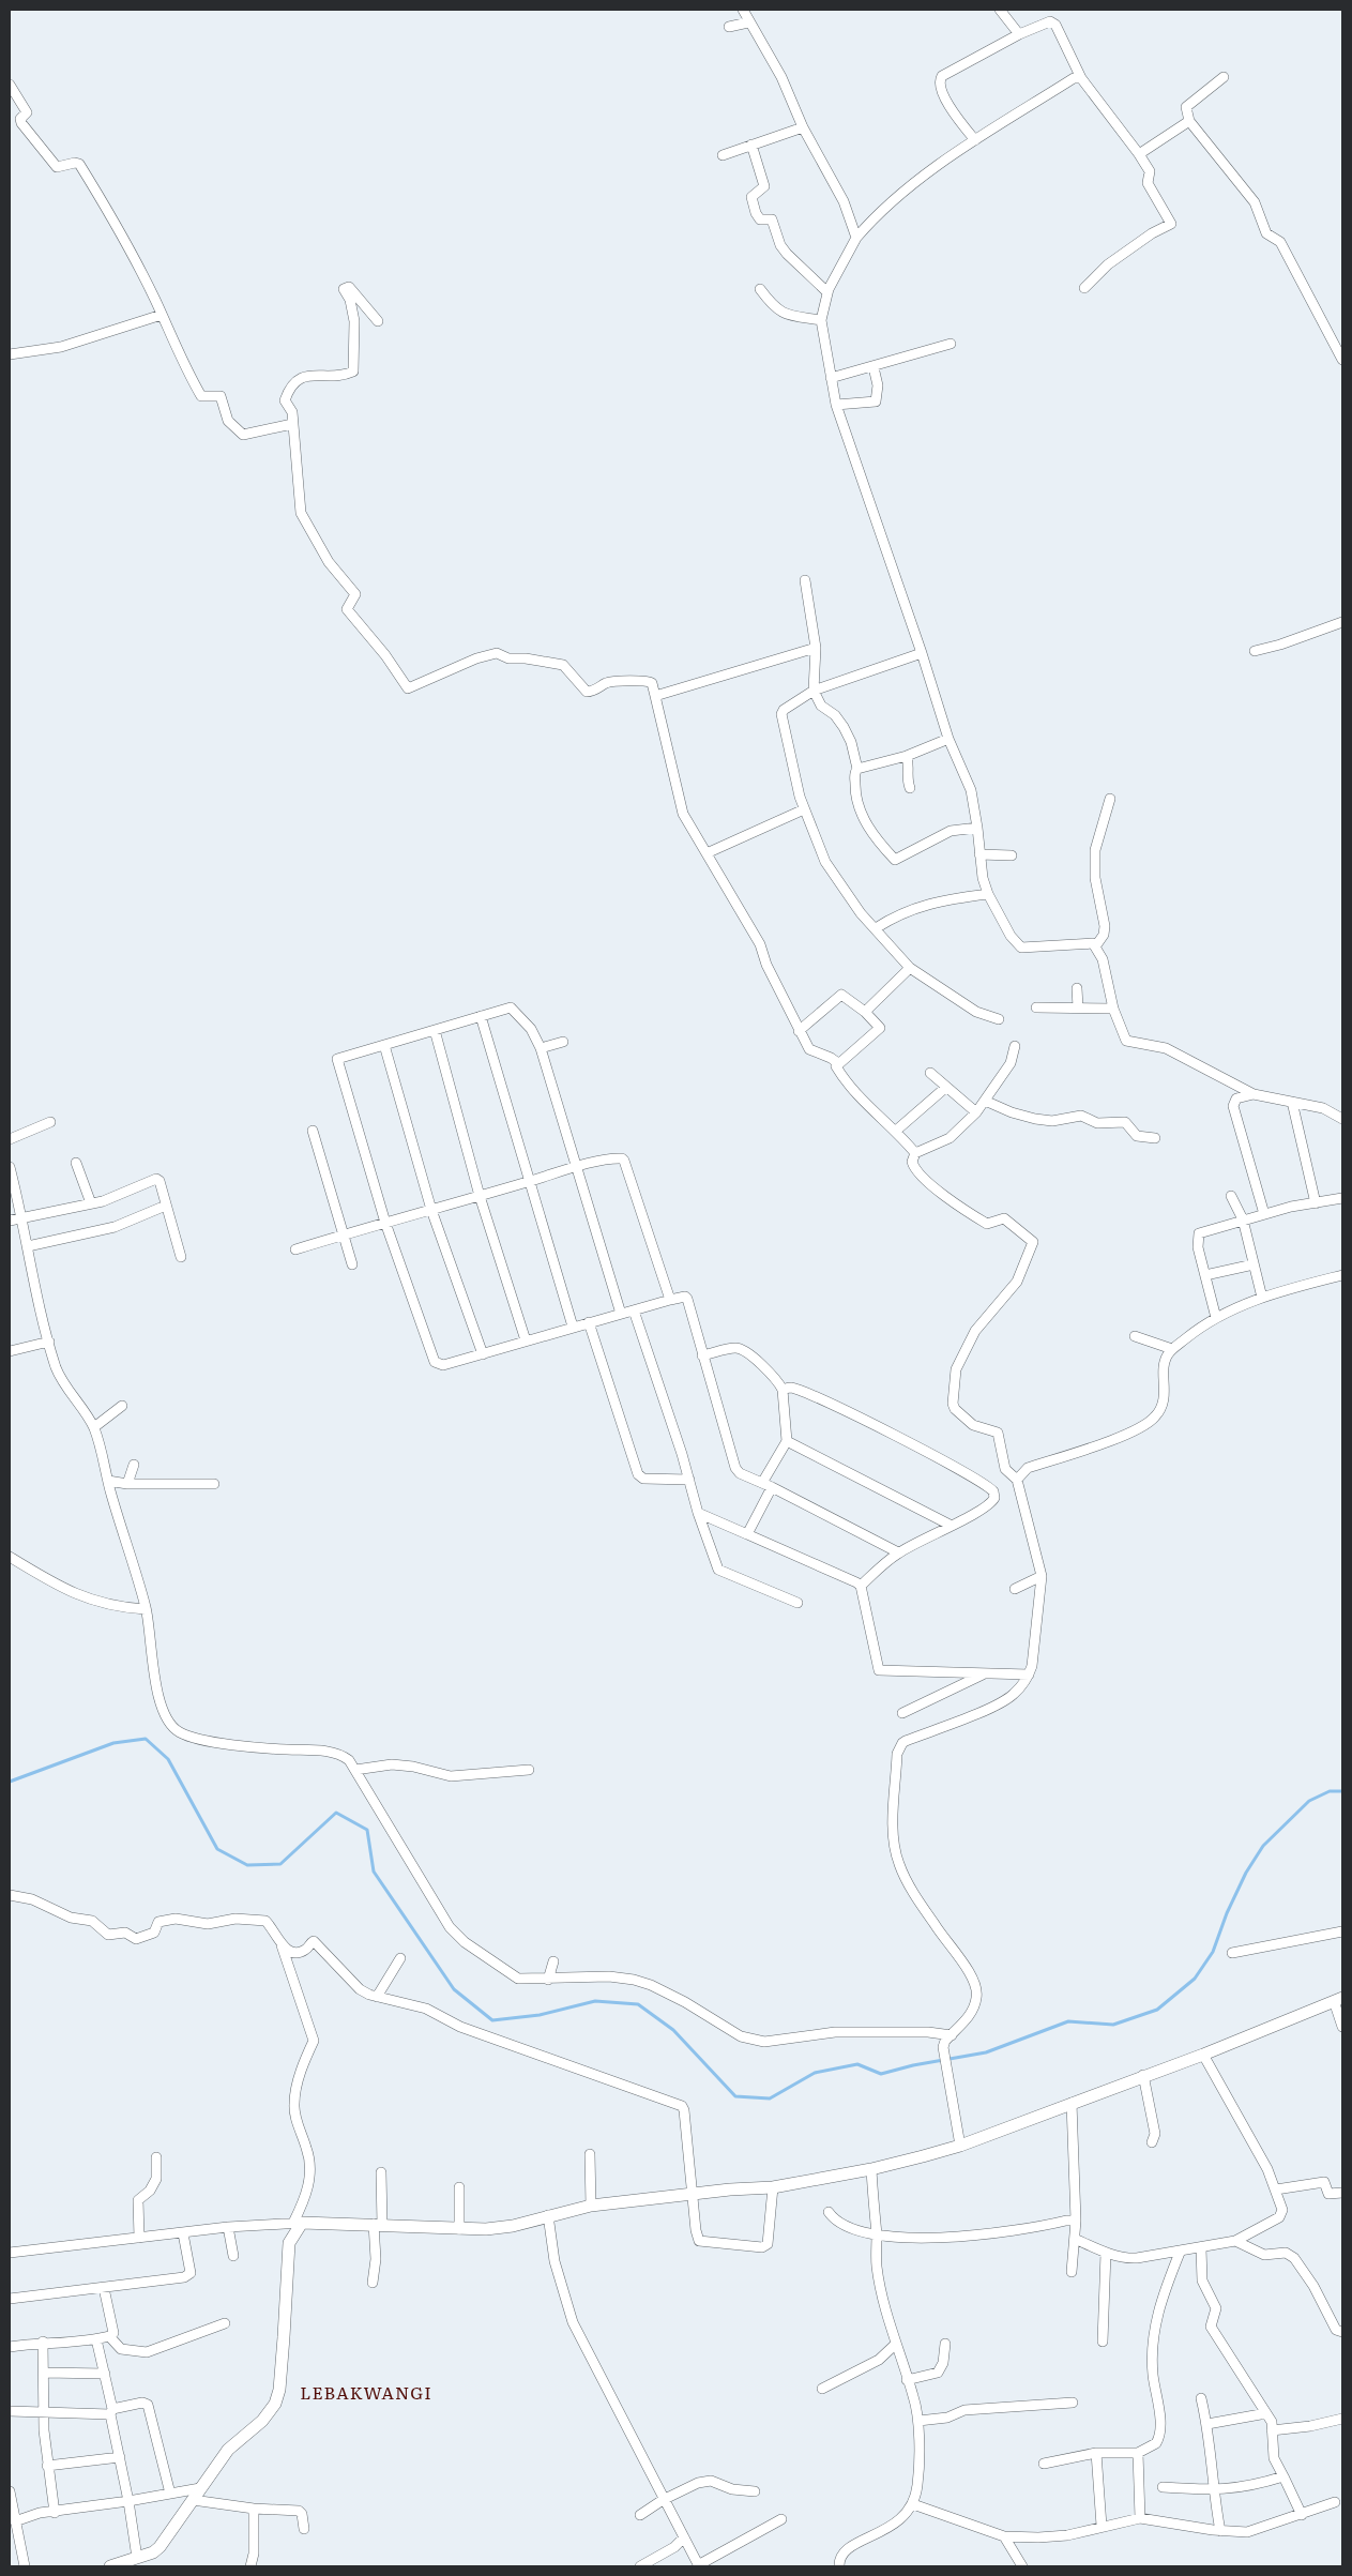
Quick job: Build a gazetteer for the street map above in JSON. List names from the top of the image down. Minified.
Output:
{"districts":["LEBAKWANGI"]}
